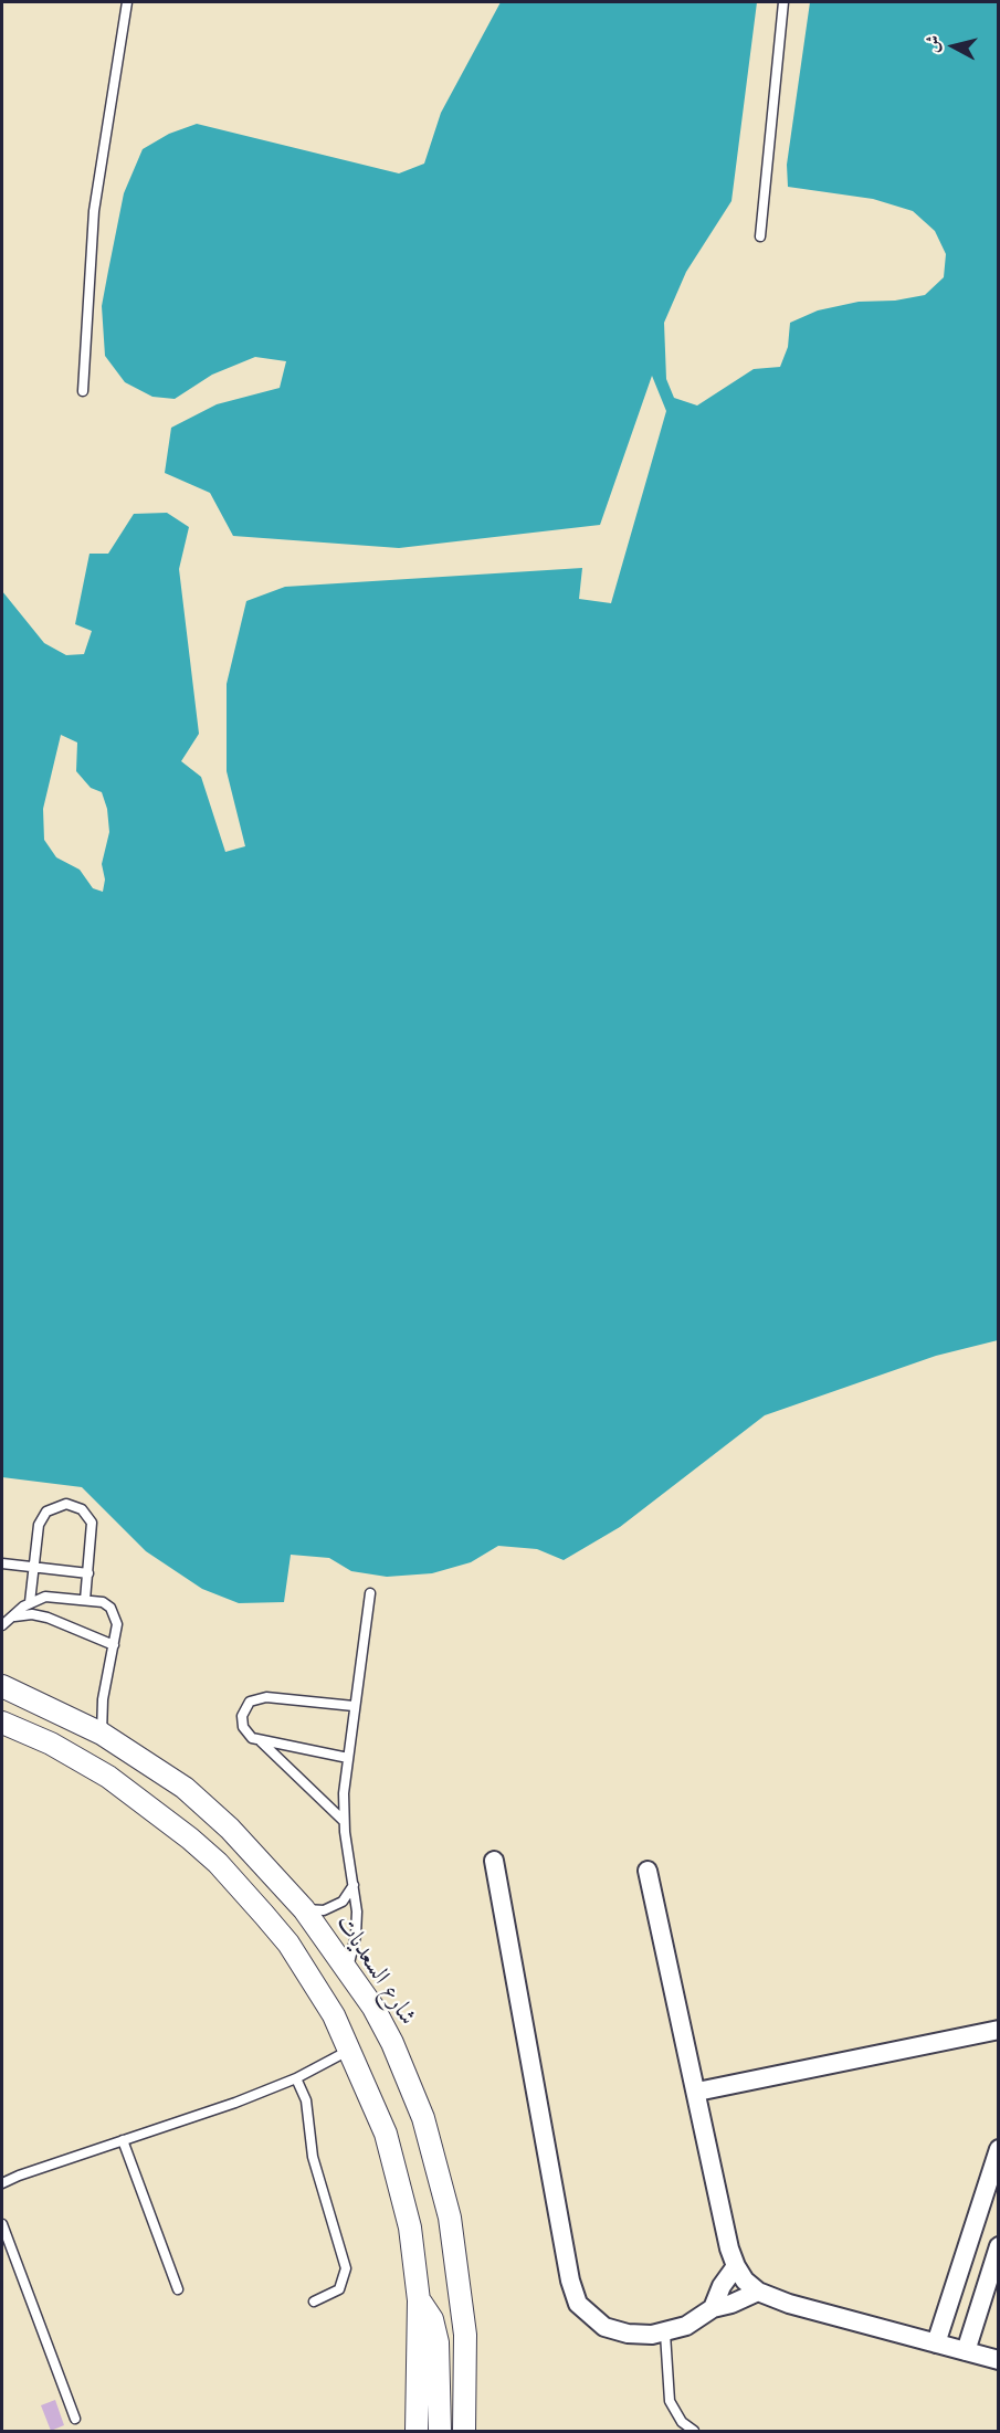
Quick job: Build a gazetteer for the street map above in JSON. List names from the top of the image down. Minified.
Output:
{"streets":{"street":["شارع السعديات"]},"north":"left"}
